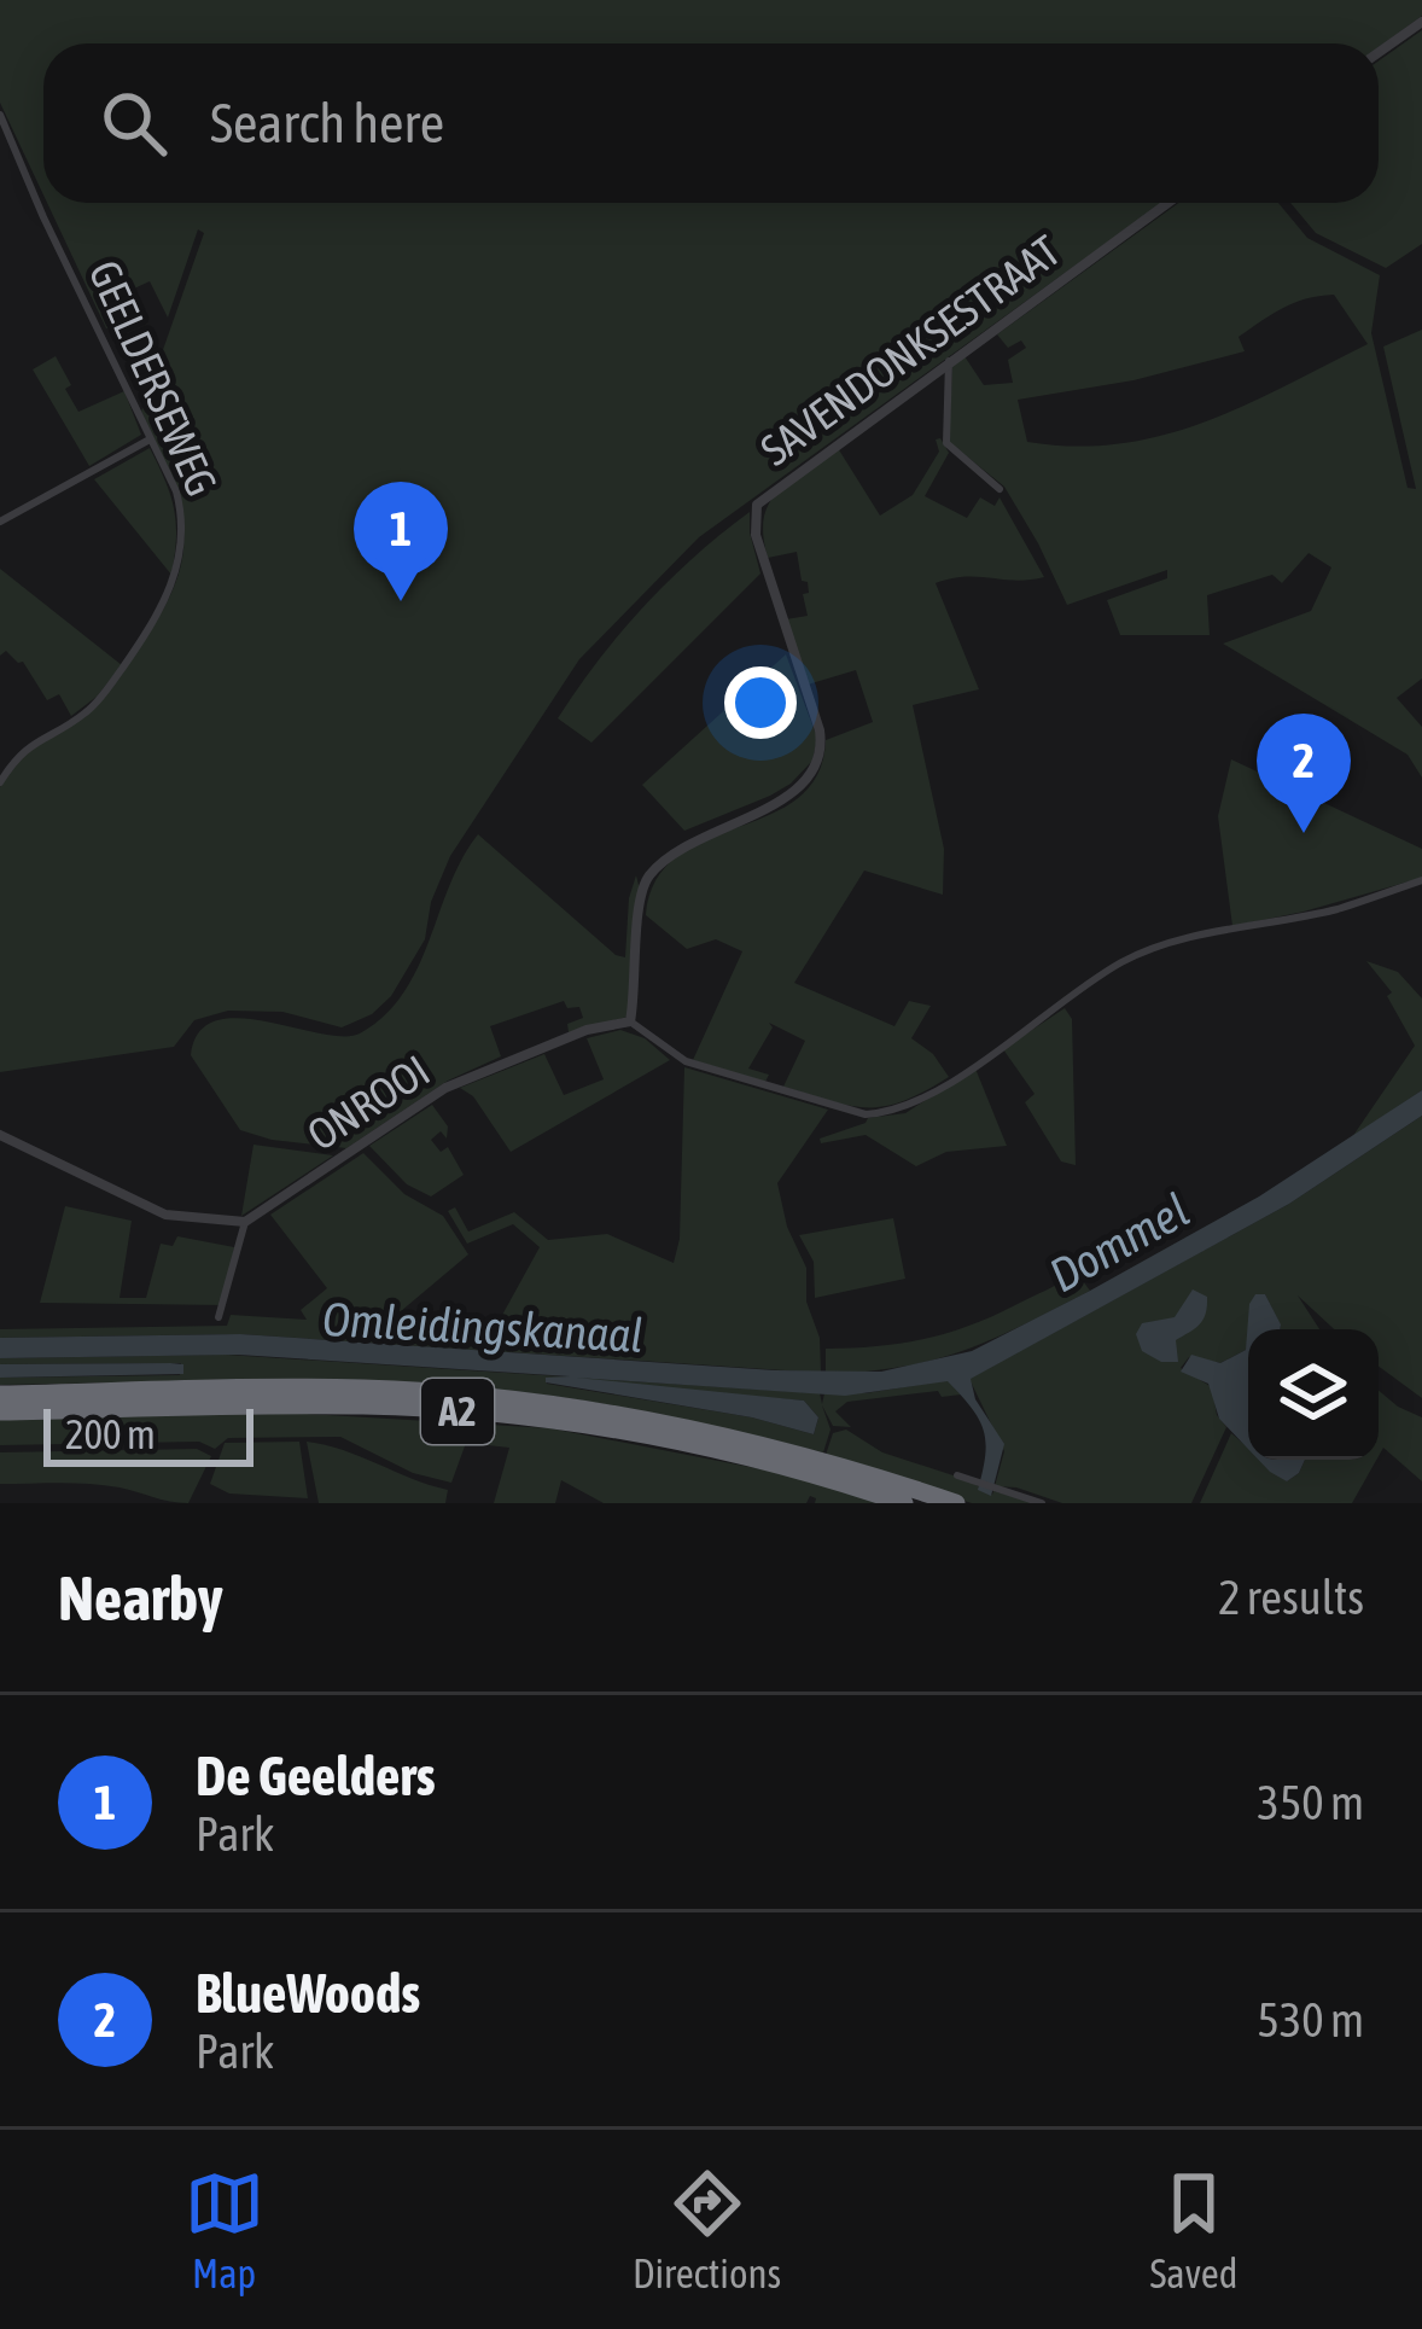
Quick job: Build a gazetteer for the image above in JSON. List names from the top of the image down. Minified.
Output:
{"streets":{"highway":["A2"],"street":["SAVENDONKSESTRAAT","GEELDERSEWEG","ONROOI"]},"crossings":[["SAVENDONKSESTRAAT","ONROOI"]],"water":["Dommel","Omleidingskanaal"],"scale_bar":"200 m","page":{"search":"Search here","pins":["1","2"],"scale":"200 m","heading":["Nearby","2 results"],"list":[{"mark":"1","name":"De Geelders","note":"Park","value":"350 m"},{"mark":"2","name":"BlueWoods","note":"Park","value":"530 m"}],"nav":["Map","Directions","Saved"]}}
